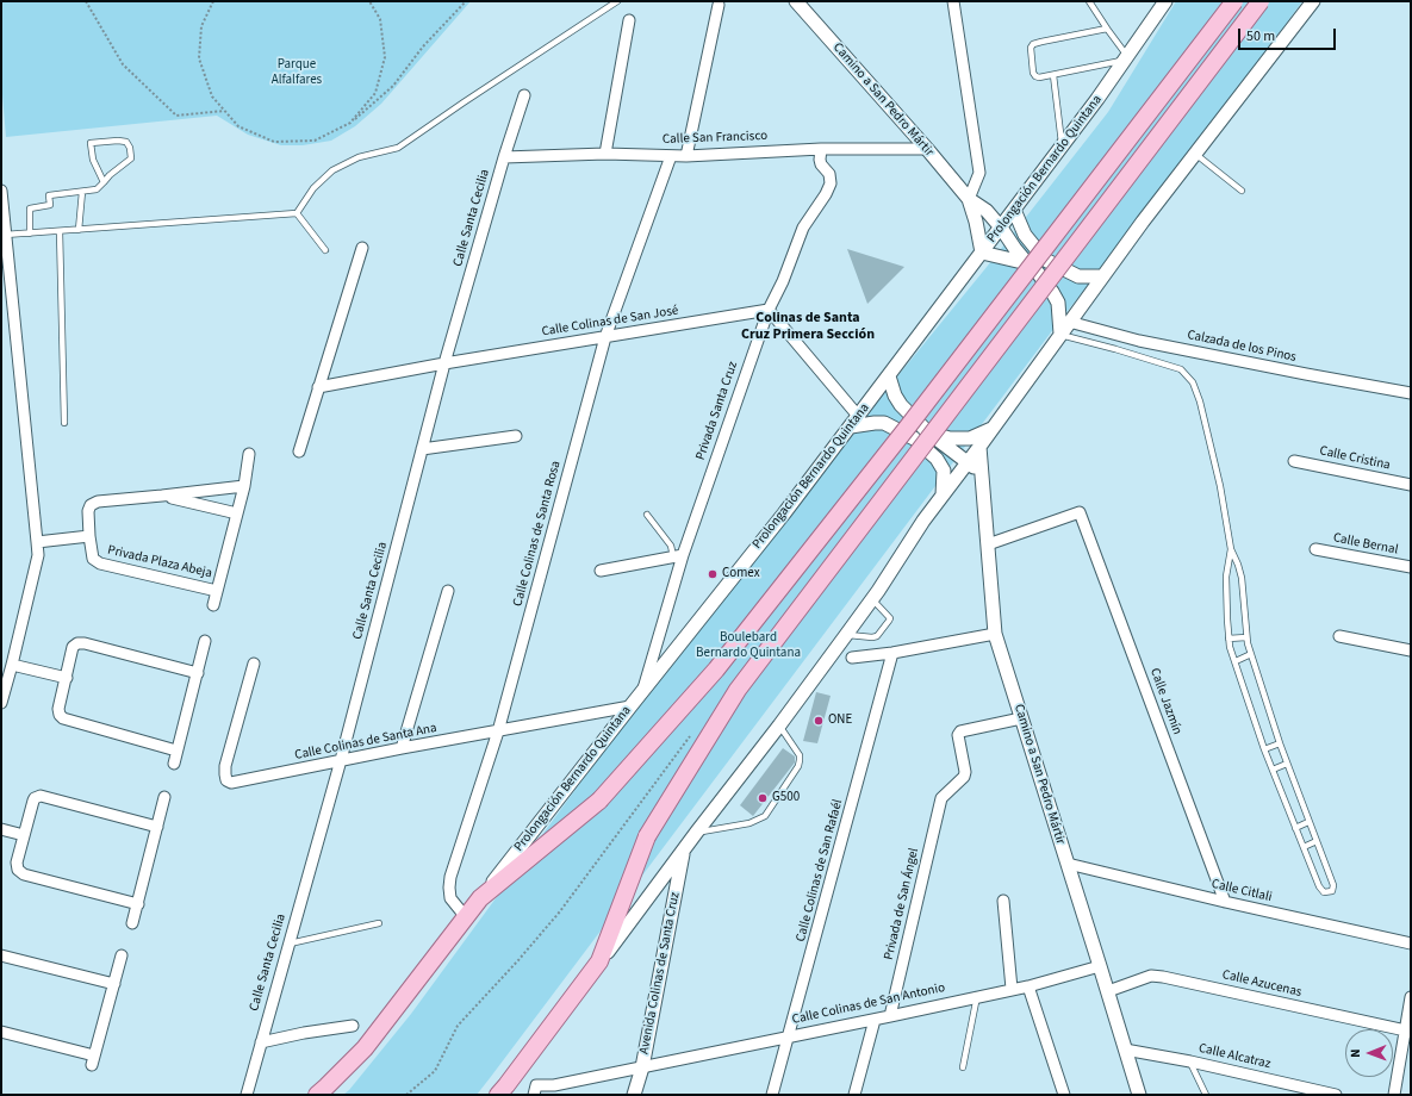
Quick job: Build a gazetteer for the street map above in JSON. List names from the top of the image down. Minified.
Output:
{"streets":{"main road":["Prolongación Bernardo Quintana"],"street":["Camino a San Pedro Mártir","Calle San Francisco","Calle Santa Cecilia","Calle Colinas de San José","Calzada de los Pinos","Privada Santa Cruz","Calle Cristina","Calle Colinas de Santa Rosa","Calle Bernal","Privada Plaza Abeja","Calle Jazmín","Calle Colinas de Santa Ana","Calle Colinas de San Rafaél","Calle Citlali","Privada de San Ángel","Avenida Colinas de Santa Cruz","Calle Azucenas","Calle Colinas de San Antonio","Calle Alcatraz"]},"crossings":[["Camino a San Pedro Mártir","Calle San Francisco"],["Camino a San Pedro Mártir","Prolongación Bernardo Quintana"],["Camino a San Pedro Mártir","Calle Jazmín"],["Camino a San Pedro Mártir","Calle Citlali"],["Camino a San Pedro Mártir","Privada de San Ángel"],["Camino a San Pedro Mártir","Calle Azucenas"],["Camino a San Pedro Mártir","Calle Colinas de San Antonio"],["Camino a San Pedro Mártir","Calle Alcatraz"],["Calle San Francisco","Calle Santa Cecilia"],["Calle San Francisco","Privada Santa Cruz"],["Calle San Francisco","Calle Colinas de Santa Rosa"],["Prolongación Bernardo Quintana","Privada Santa Cruz"],["Prolongación Bernardo Quintana","Calle Colinas de Santa Rosa"],["Prolongación Bernardo Quintana","Calle Colinas de Santa Ana"],["Calle Santa Cecilia","Calle Colinas de San José"],["Calle Santa Cecilia","Calle Colinas de Santa Ana"],["Calle Colinas de San José","Privada Santa Cruz"],["Calle Colinas de San José","Calle Colinas de Santa Rosa"],["Calle Colinas de Santa Rosa","Calle Colinas de Santa Ana"],["Calle Jazmín","Calle Citlali"],["Calle Colinas de San Rafaél","Calle Colinas de San Antonio"],["Privada de San Ángel","Calle Colinas de San Antonio"],["Avenida Colinas de Santa Cruz","Calle Colinas de San Antonio"]],"districts":["Colinas de Santa Cruz Primera Sección"],"parks":["Parque Alfalfares","Boulebard Bernardo Quintana"],"places":["Comex","ONE","G500"],"scale_bar":"50 m","north":"left"}
